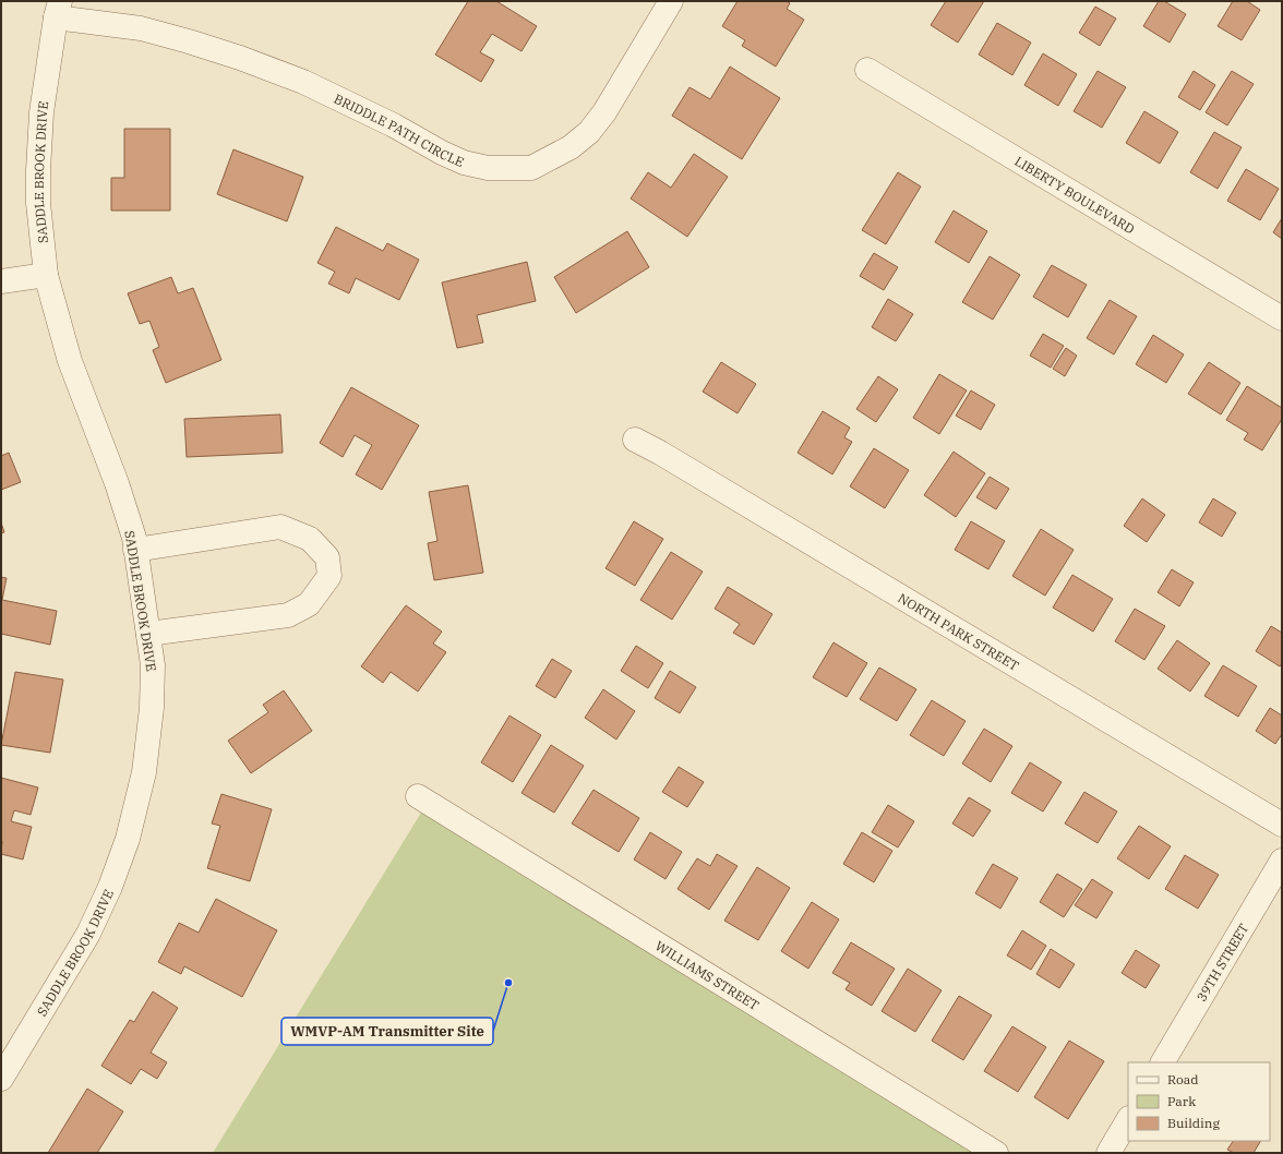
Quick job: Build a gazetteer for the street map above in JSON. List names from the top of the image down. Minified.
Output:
{"streets":{"street":["BRIDDLE PATH CIRCLE","SADDLE BROOK DRIVE","LIBERTY BOULEVARD","NORTH PARK STREET","39TH STREET","WILLIAMS STREET"]},"crossings":[["BRIDDLE PATH CIRCLE","SADDLE BROOK DRIVE"]],"places":["WMVP-AM Transmitter Site"],"legend":["Road","Park","Building"]}
